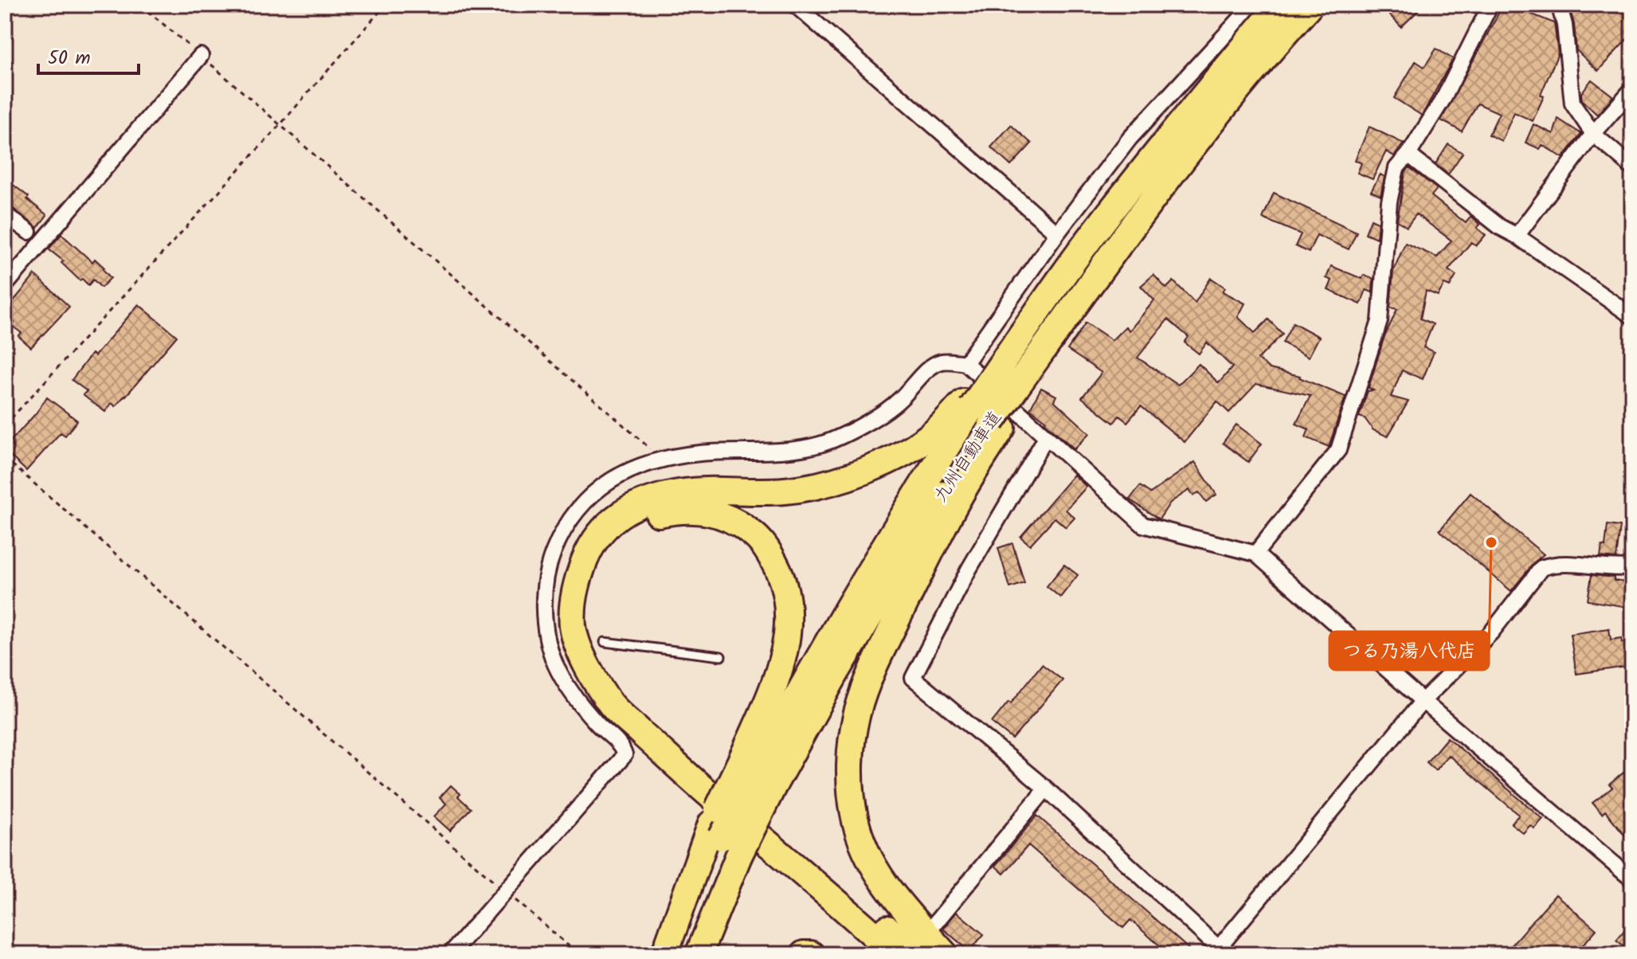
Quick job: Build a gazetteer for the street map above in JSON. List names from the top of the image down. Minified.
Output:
{"streets":{"highway":["九州自動車道"]},"places":["つる乃湯八代店"],"scale_bar":"50 m"}
